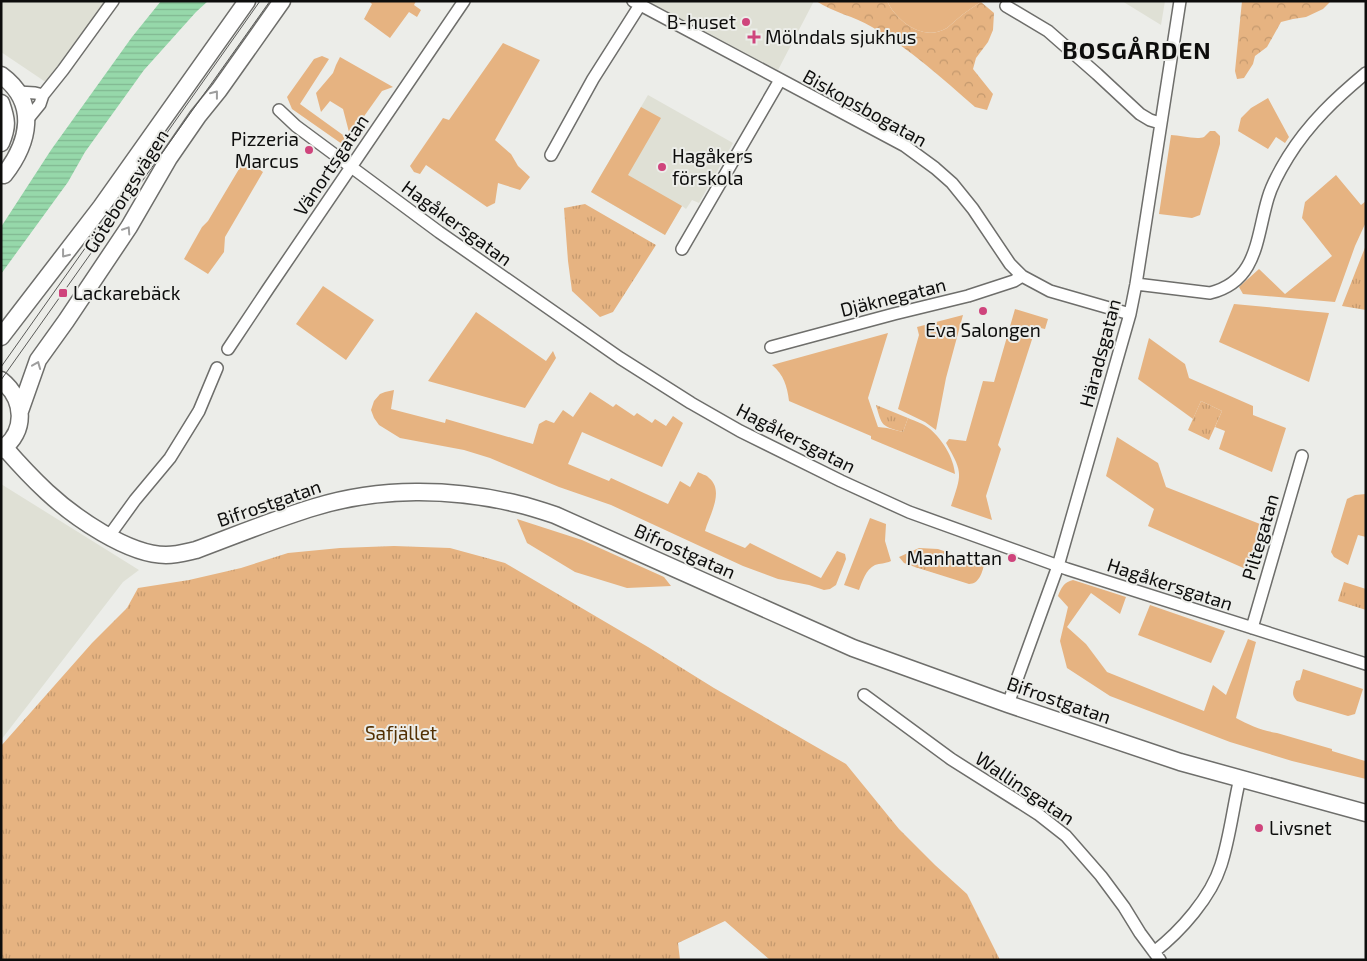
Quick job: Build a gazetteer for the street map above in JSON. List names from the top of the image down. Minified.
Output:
{"streets":{"main road":["Göteborgsvägen","Bifrostgatan"],"street":["Biskopsbogatan","Vänortsgatan","Hagåkersgatan","Djäknegatan","Häradsgatan","Piltegatan","Wallinsgatan"]},"crossings":[["Biskopsbogatan","Djäknegatan"],["Biskopsbogatan","Häradsgatan"],["Vänortsgatan","Hagåkersgatan"],["Göteborgsvägen","Bifrostgatan"],["Hagåkersgatan","Häradsgatan"],["Hagåkersgatan","Piltegatan"],["Häradsgatan","Bifrostgatan"]],"districts":["BOSGÅRDEN"],"parks":["Safjället"],"places":{"other":["B-huset","Pizzeria Marcus","Hagåkers förskola","Eva Salongen","Manhattan","Livsnet"],"health":["Mölndals sjukhus"],"transit":["Lackarebäck"]}}
